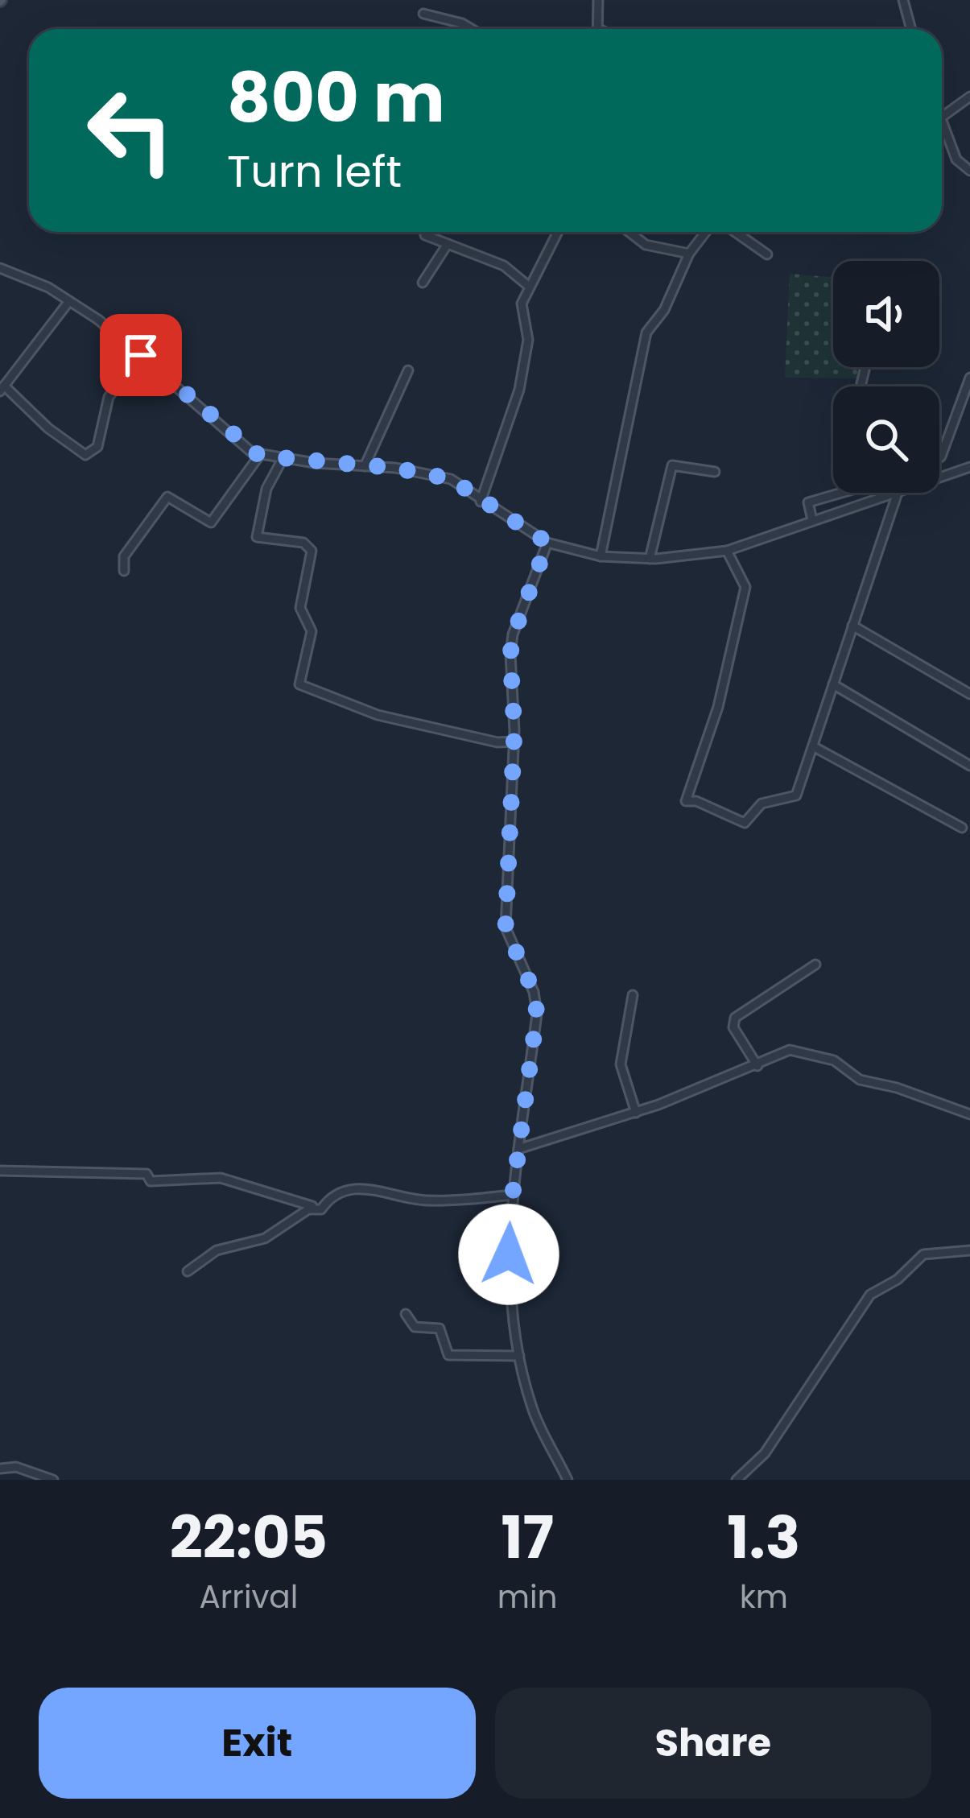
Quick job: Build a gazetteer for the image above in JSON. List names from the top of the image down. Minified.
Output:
{"page":{"turn":["800 m","Turn left"],"eta":["22:05","Arrival","17","min","1.3","km"],"buttons":["Exit","Share"]}}
